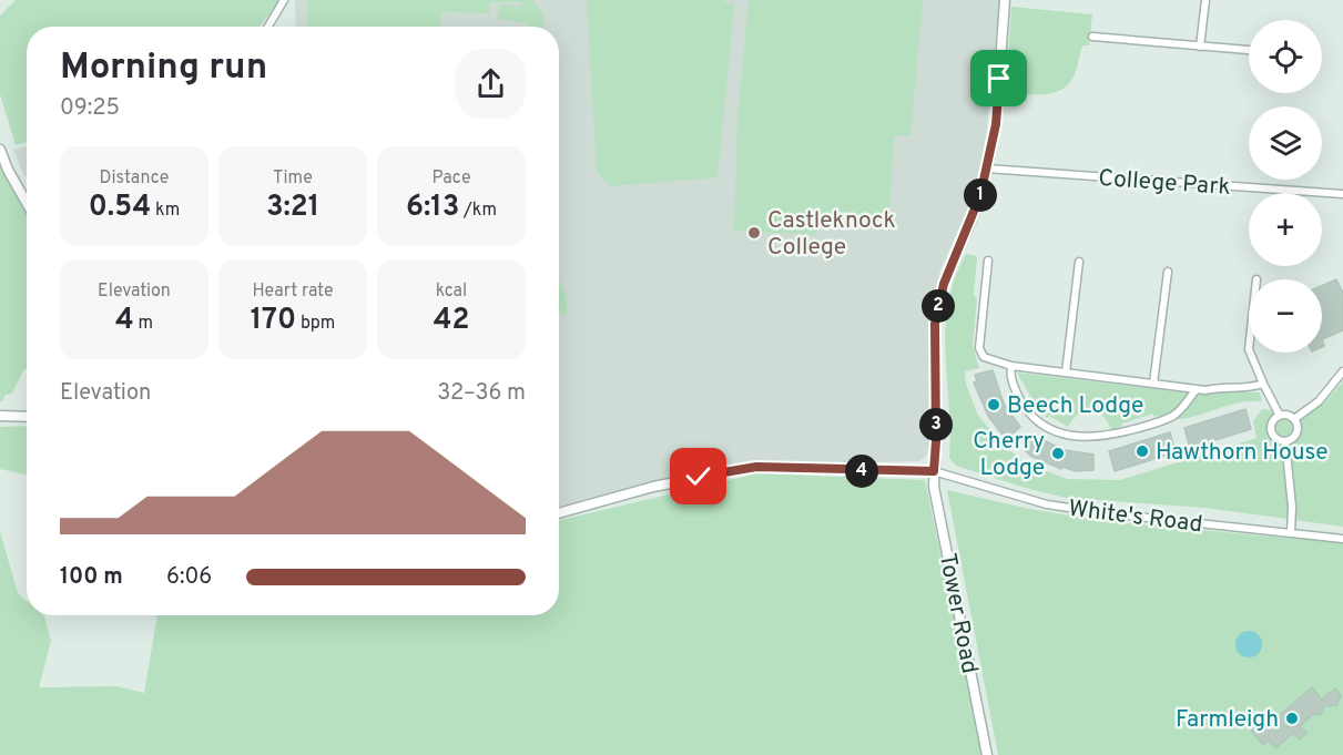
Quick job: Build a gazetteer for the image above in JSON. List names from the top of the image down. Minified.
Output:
{"streets":{"street":["College Park","White's Road","Tower Road"]},"crossings":[["College Park","Tower Road"],["White's Road","Tower Road"]],"places":["Castleknock College","Beech Lodge","Hawthorn House","Cherry Lodge","Farmleigh"],"page":{"map_buttons":["+","−"],"heading":["Morning run","09:25"],"stats":[["Distance","0.54 km"],["Time","3:21"],["Pace","6:13 /km"],["Elevation","4 m"],["Heart rate","170 bpm"],["kcal","42"]],"pins":["1","2","3","4"],"chart":["Elevation","32–36 m"],"list":[{"name":"100 m","note":"6:06"}]}}
